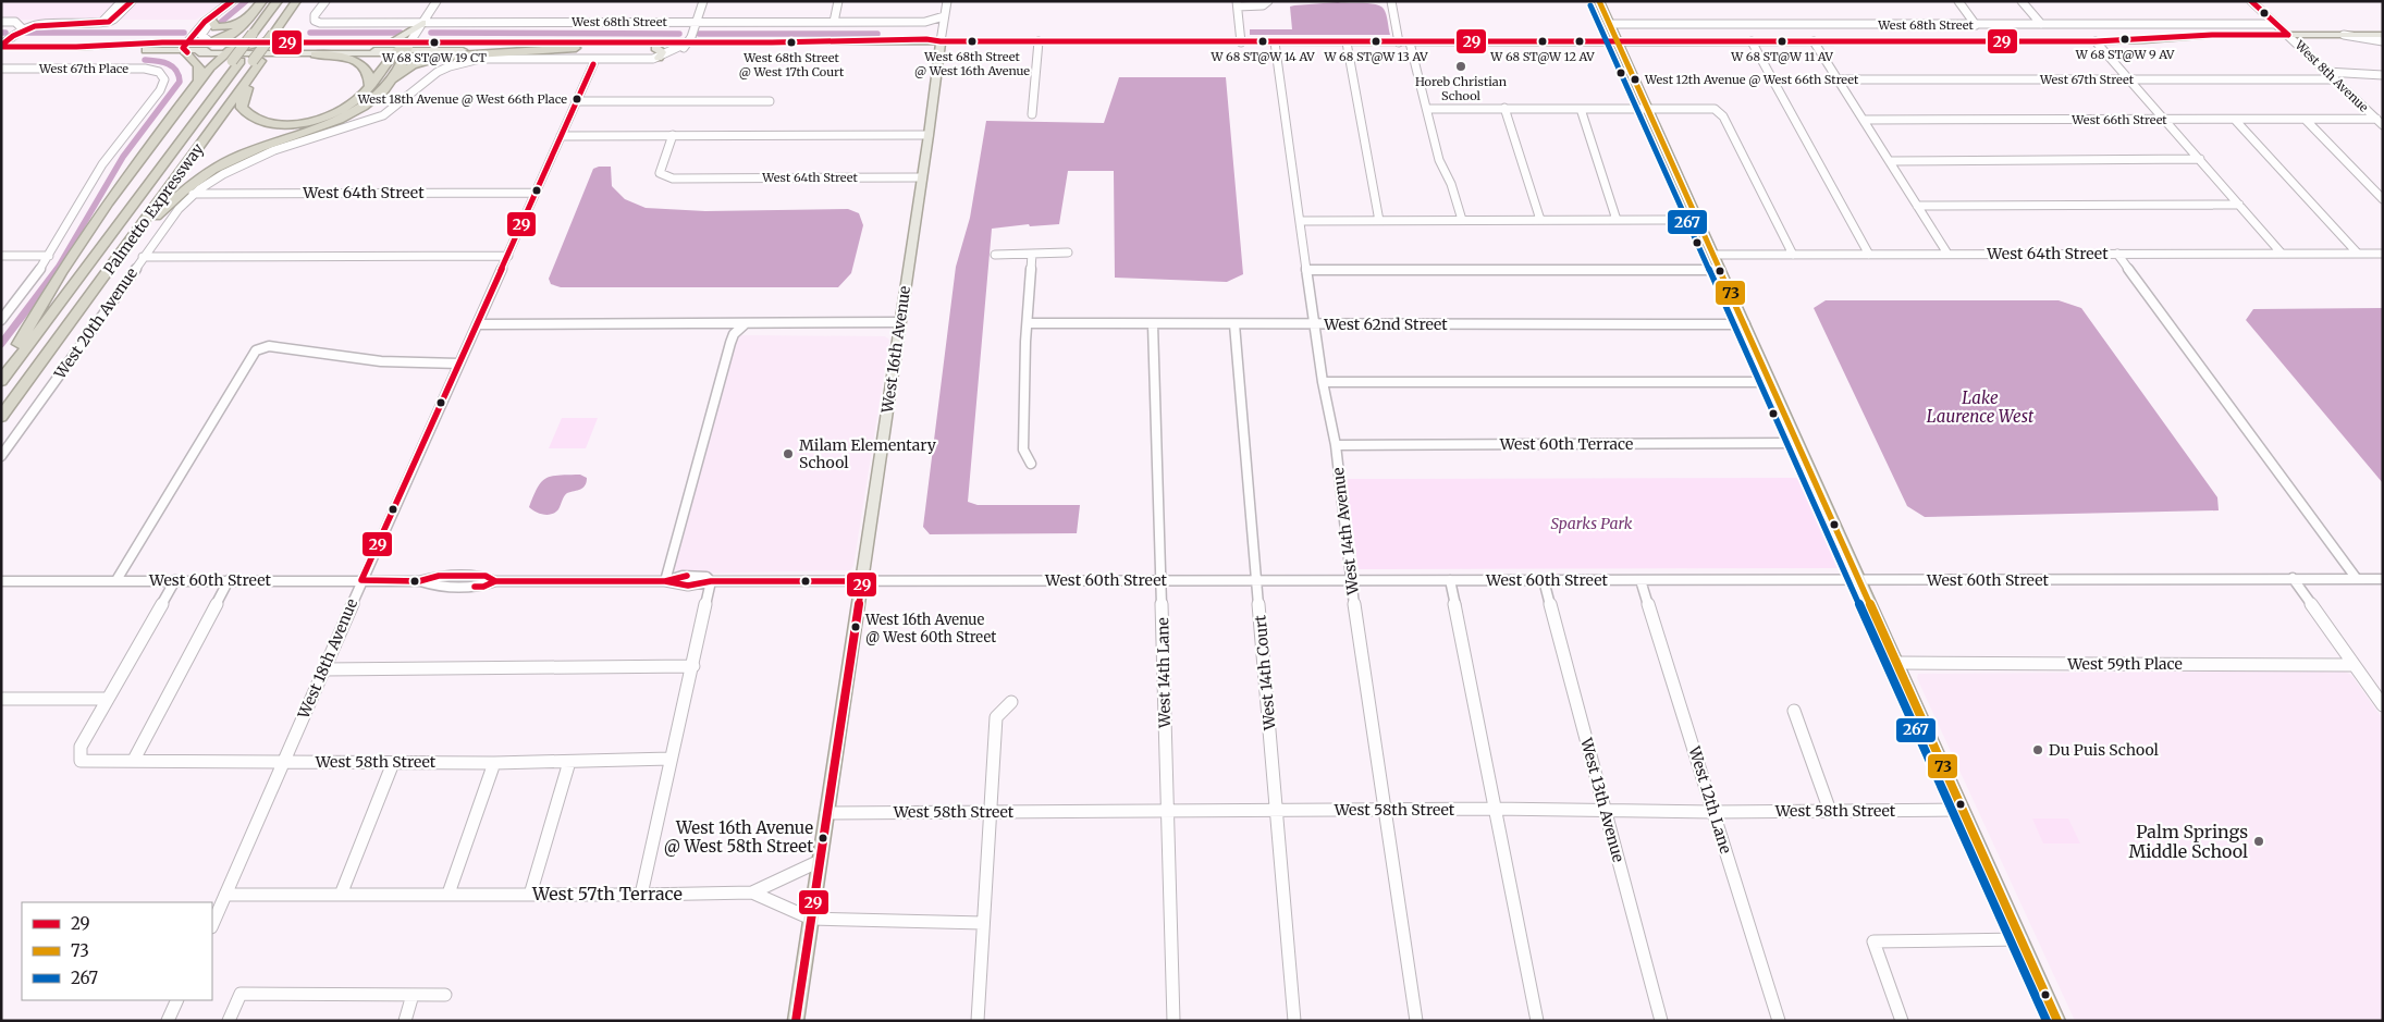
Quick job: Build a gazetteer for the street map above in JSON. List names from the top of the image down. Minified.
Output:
{"streets":{"highway":["Palmetto Expressway"],"main road":["West 68th Street","West 16th Avenue"],"street":["West 67th Place","West 8th Avenue","West 67th Street","West 66th Street","West 64th Street","West 20th Avenue","West 62nd Street","West 60th Terrace","West 14th Avenue","West 60th Street","West 18th Avenue","West 59th Place","West 14th Lane","West 14th Court","West 58th Street","West 13th Avenue","West 12th Lane","West 57th Terrace"]},"crossings":[["West 68th Street","West 8th Avenue"],["West 68th Street","West 16th Avenue"],["West 68th Street","West 14th Avenue"],["West 8th Avenue","West 67th Street"],["West 8th Avenue","West 66th Street"],["West 64th Street","West 20th Avenue"],["West 64th Street","West 16th Avenue"],["West 64th Street","West 18th Avenue"],["West 62nd Street","West 14th Avenue"],["West 62nd Street","West 14th Lane"],["West 62nd Street","West 14th Court"],["West 16th Avenue","West 60th Street"],["West 16th Avenue","West 58th Street"],["West 16th Avenue","West 57th Terrace"],["West 60th Terrace","West 14th Avenue"],["West 14th Avenue","West 60th Street"],["West 14th Avenue","West 58th Street"],["West 60th Street","West 18th Avenue"],["West 60th Street","West 14th Lane"],["West 60th Street","West 14th Court"],["West 60th Street","West 13th Avenue"],["West 60th Street","West 12th Lane"],["West 18th Avenue","West 58th Street"],["West 18th Avenue","West 57th Terrace"],["West 14th Lane","West 58th Street"],["West 14th Court","West 58th Street"],["West 58th Street","West 13th Avenue"],["West 58th Street","West 12th Lane"]],"water":["Lake Laurence West"],"parks":["Sparks Park"],"places":["W 68 ST@W 9 AV","West 68th Street @ West 16th Avenue","W 68 ST@W 14 AV","W 68 ST@W 13 AV","W 68 ST@W 12 AV","W 68 ST@W 11 AV","W 68 ST@W 19 CT","West 68th Street @ West 17th Court","Horeb Christian School","West 12th Avenue @ West 66th Street","West 18th Avenue @ West 66th Place","Milam Elementary School","West 16th Avenue @ West 60th Street","Du Puis School","West 16th Avenue @ West 58th Street","Palm Springs Middle School"],"lines":["transit line 29","transit line 73","transit line 267"],"legend":["29","73","267"]}
